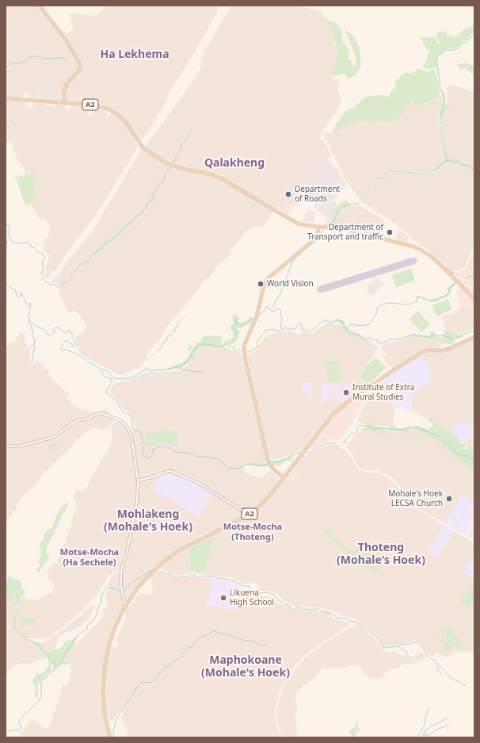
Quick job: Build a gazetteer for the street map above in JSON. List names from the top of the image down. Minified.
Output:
{"streets":{"main road":["A2"]},"districts":["Ha Lekhema","Qalakheng","Mohlakeng (Mohale's Hoek)","Motse-Mocha (Thoteng)","Thoteng (Mohale's Hoek)","Motse-Mocha (Ha Sechele)","Maphokoane (Mohale's Hoek)"],"places":["Department of Roads","Department of Transport and traffic","World Vision","Institute of Extra Mural Studies","Mohale's Hoek LECSA Church","Likuena High School"]}
